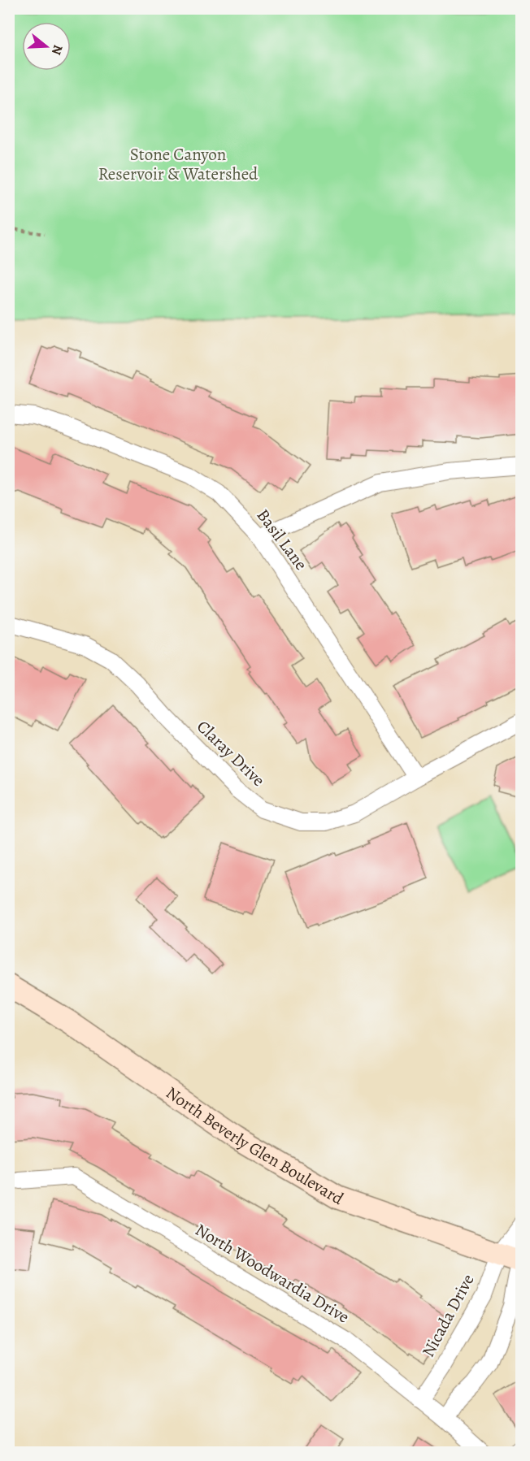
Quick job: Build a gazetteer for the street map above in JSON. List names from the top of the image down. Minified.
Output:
{"streets":{"main road":["North Beverly Glen Boulevard"],"street":["Basil Lane","Claray Drive","North Woodwardia Drive","Nicada Drive"]},"crossings":[["Basil Lane","Claray Drive"],["North Beverly Glen Boulevard","Nicada Drive"],["North Woodwardia Drive","Nicada Drive"]],"parks":["Stone Canyon Reservoir & Watershed"],"north":"right"}
